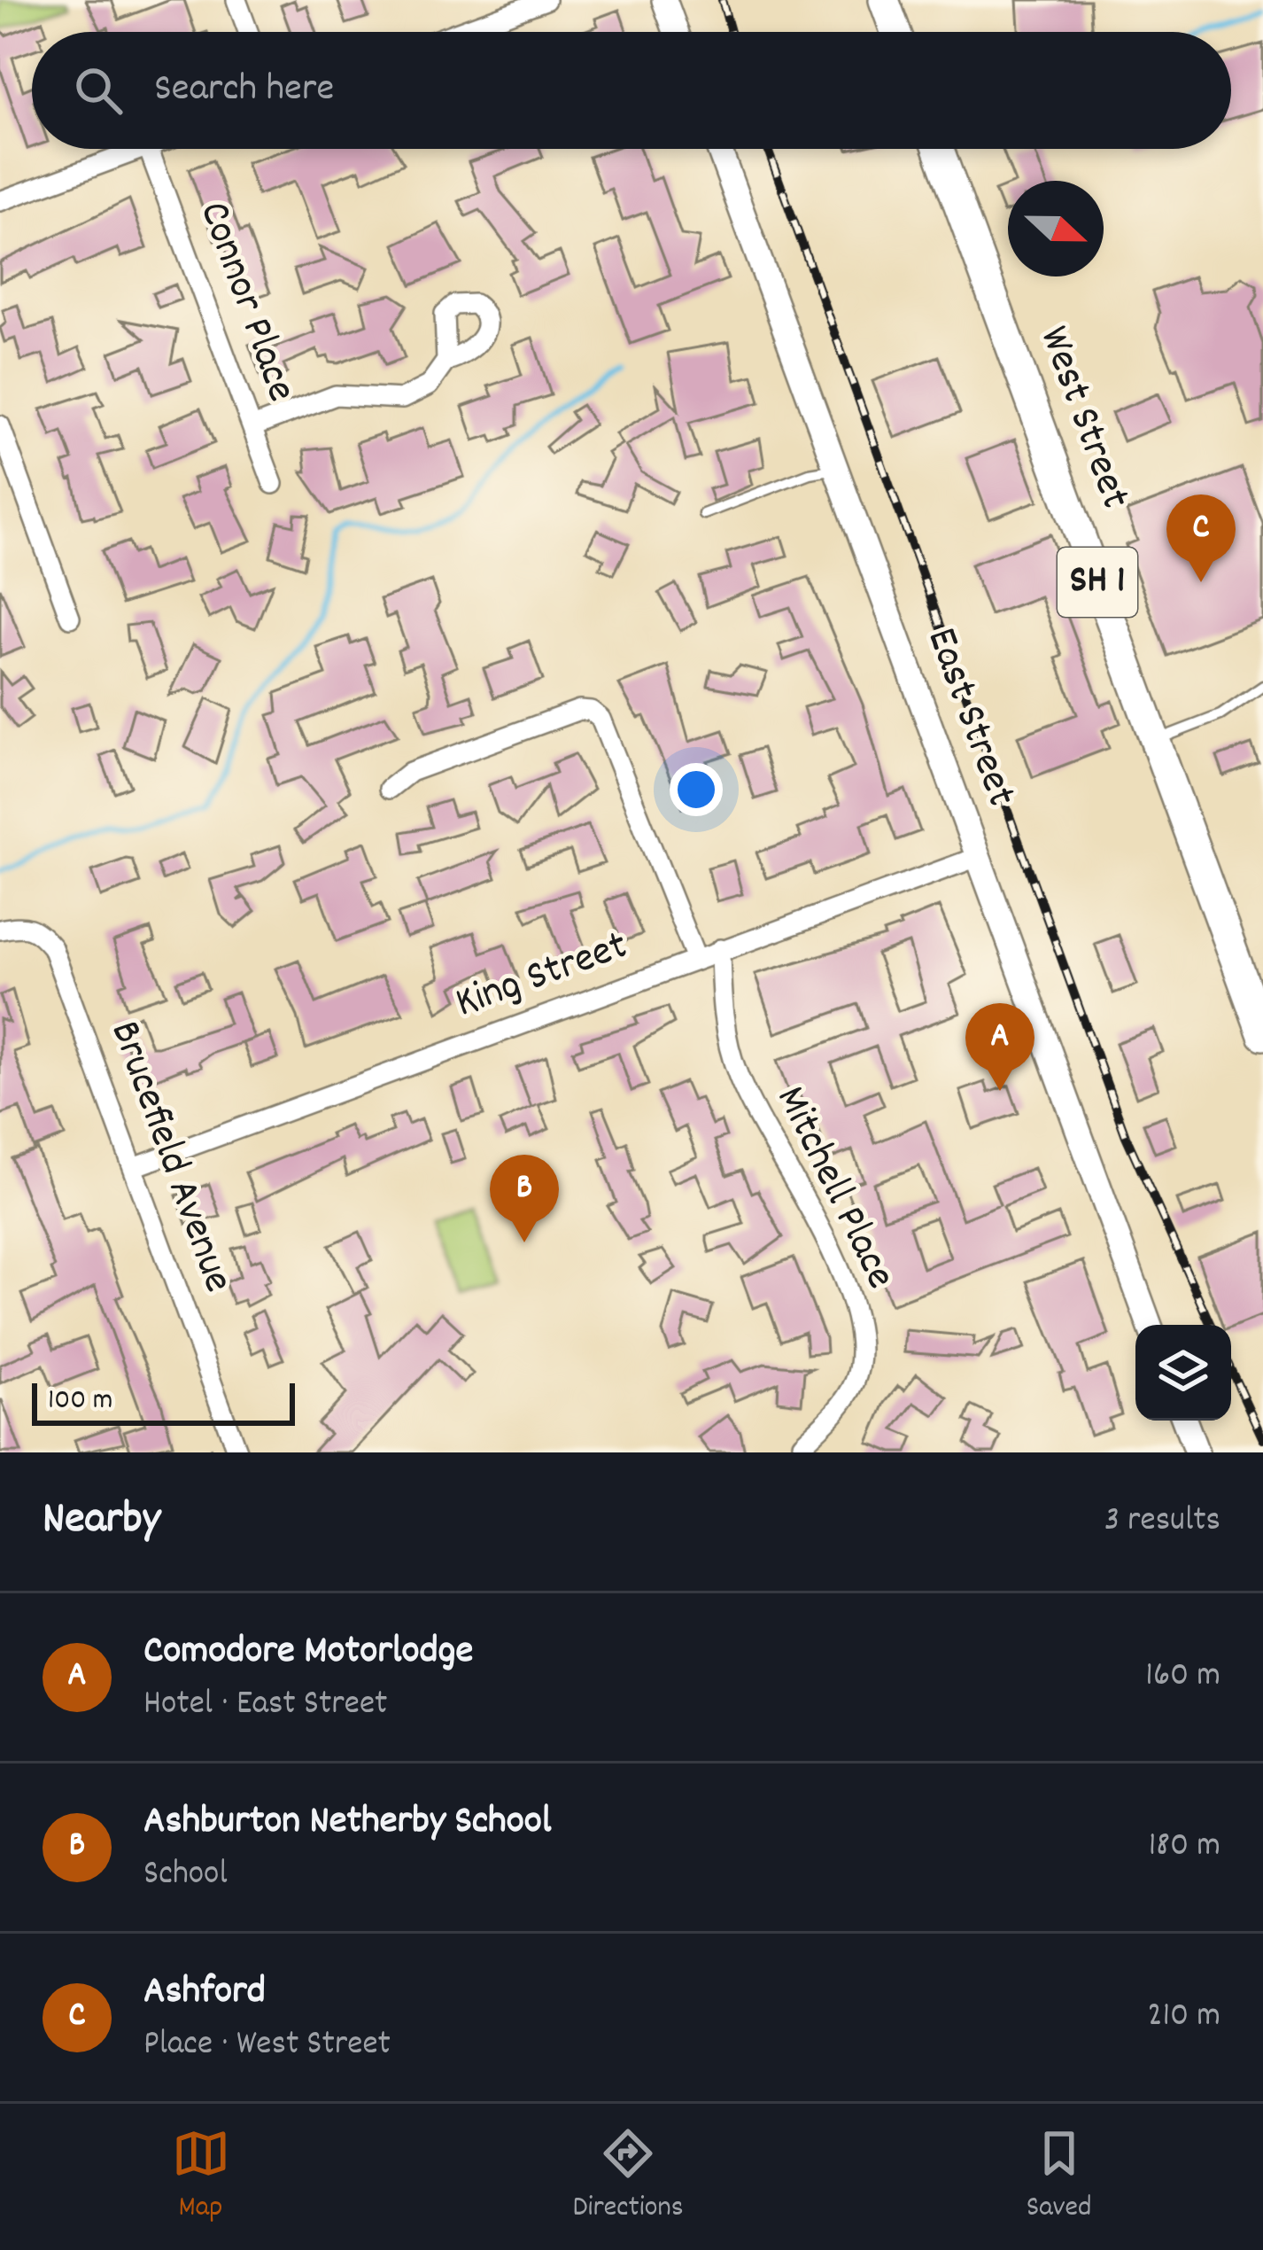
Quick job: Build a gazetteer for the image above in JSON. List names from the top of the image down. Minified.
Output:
{"streets":{"highway":["West Street","SH 1"],"main road":["East Street"],"street":["Connor Place","King Street","Brucefield Avenue","Mitchell Place"]},"crossings":[["East Street","King Street"],["King Street","Brucefield Avenue"],["King Street","Mitchell Place"]],"scale_bar":"100 m","north":"right","page":{"search":"Search here","pins":["C","A","B"],"scale":"100 m","heading":["Nearby","3 results"],"list":[{"mark":"A","name":"Comodore Motorlodge","note":"Hotel · East Street","value":"160 m"},{"mark":"B","name":"Ashburton Netherby School","note":"School","value":"180 m"},{"mark":"C","name":"Ashford","note":"Place · West Street","value":"210 m"}],"nav":["Map","Directions","Saved"]}}
